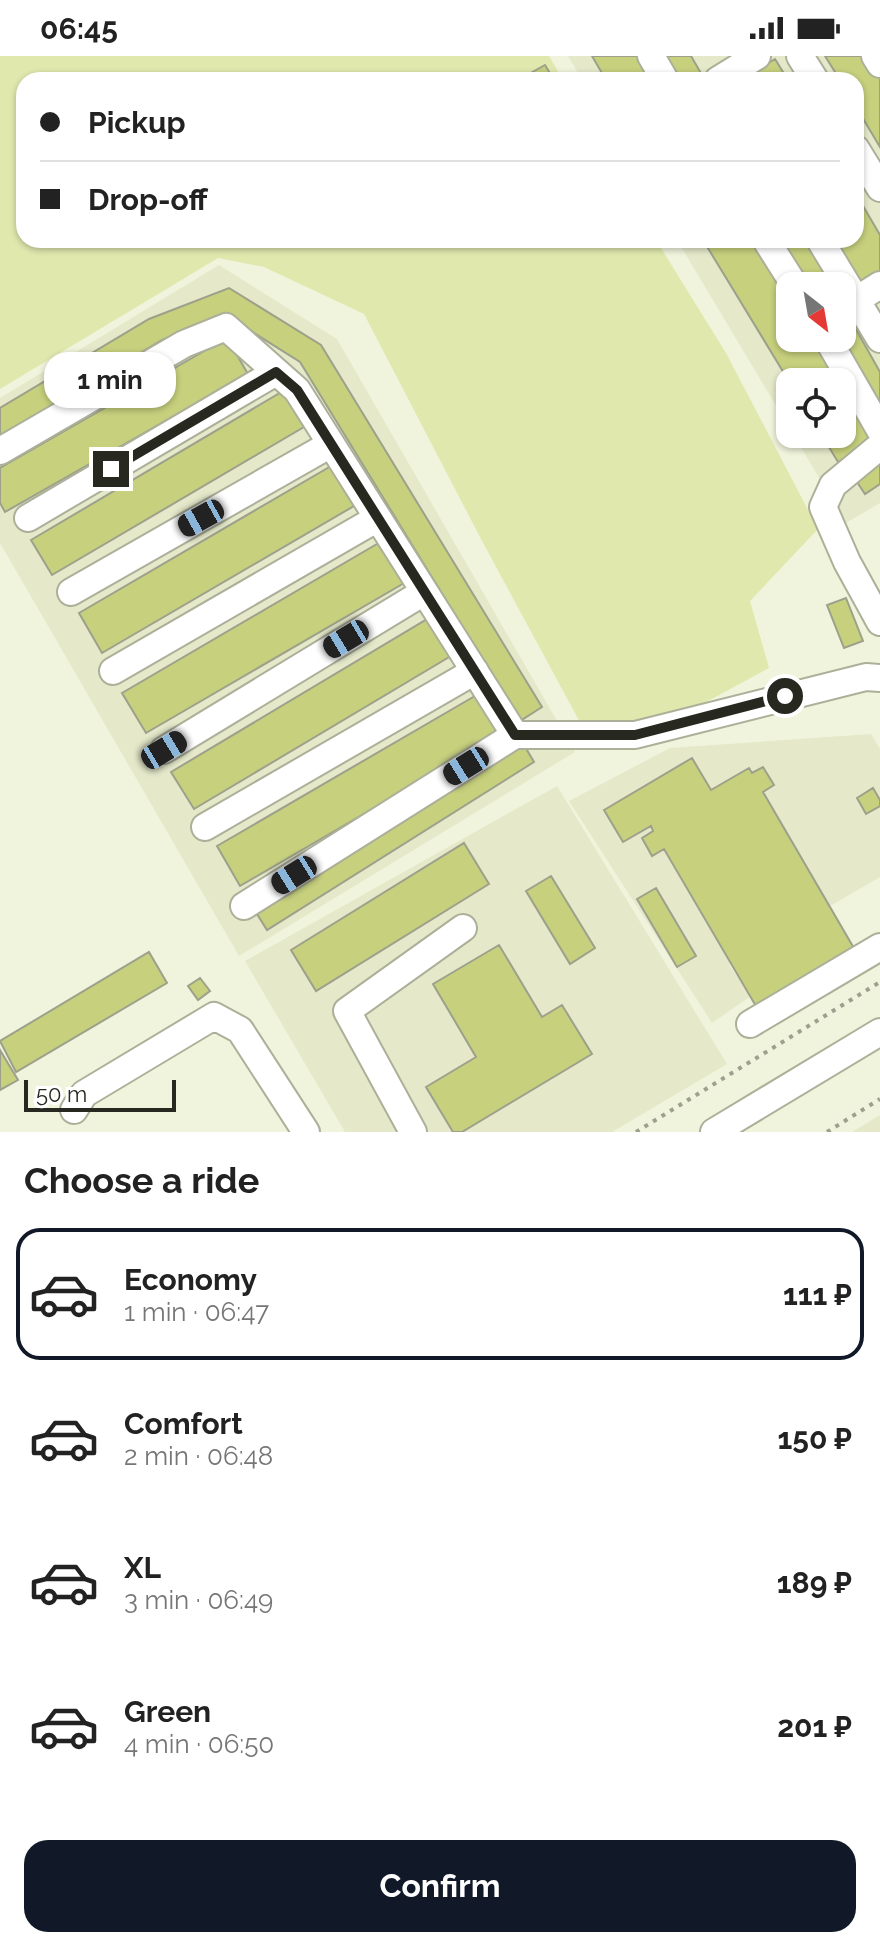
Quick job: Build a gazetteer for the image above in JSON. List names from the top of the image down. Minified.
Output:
{"scale_bar":"50 m","north":"bottom right","page":{"status":"06:45","banner":["Pickup","Drop-off"],"bubble":"1 min","scale":"50 m","heading":"Choose a ride","list":[{"name":"Economy","note":"1 min · 06:47","value":"111 ₽"},{"name":"Comfort","note":"2 min · 06:48","value":"150 ₽"},{"name":"XL","note":"3 min · 06:49","value":"189 ₽"},{"name":"Green","note":"4 min · 06:50","value":"201 ₽"}],"buttons":"Confirm"}}
